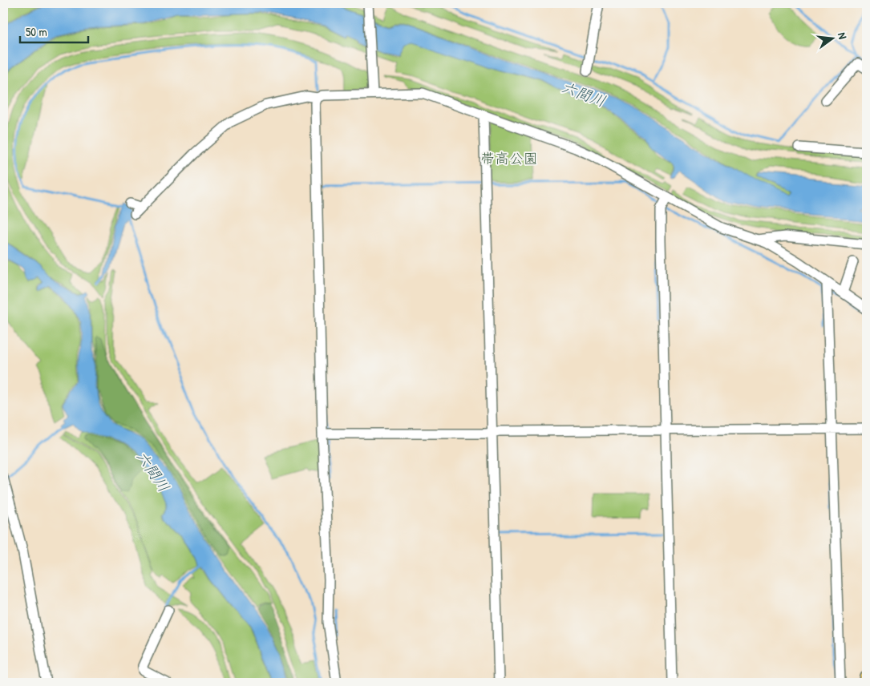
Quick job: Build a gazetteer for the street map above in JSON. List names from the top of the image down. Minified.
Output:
{"water":["六間川"],"parks":["帯高公園"],"scale_bar":"50 m","north":"right"}
